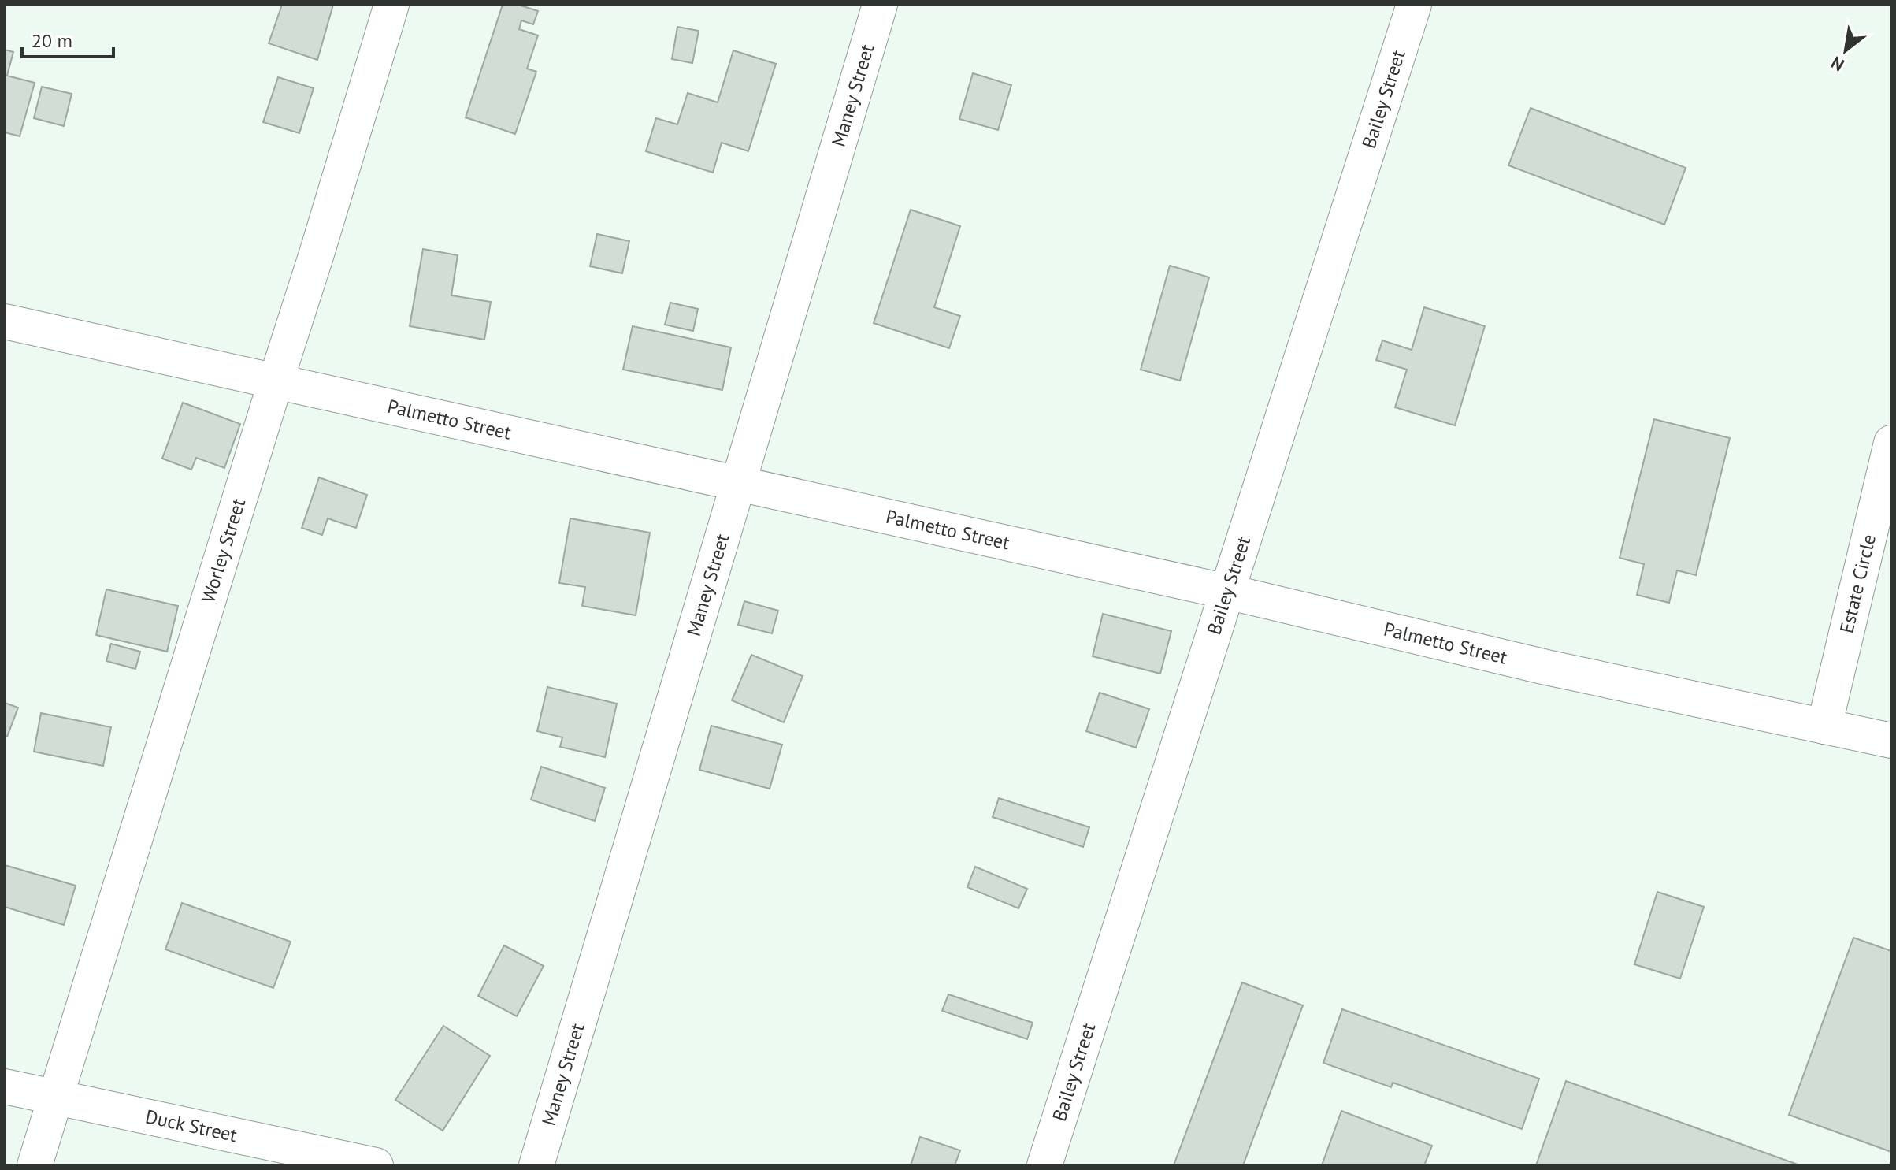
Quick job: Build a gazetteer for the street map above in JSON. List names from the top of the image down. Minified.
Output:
{"streets":{"street":["Maney Street","Bailey Street","Palmetto Street","Worley Street","Estate Circle","Duck Street"]},"crossings":[["Maney Street","Palmetto Street"],["Bailey Street","Palmetto Street"],["Palmetto Street","Worley Street"],["Palmetto Street","Estate Circle"],["Worley Street","Duck Street"]],"scale_bar":"20 m","north":"bottom left"}
